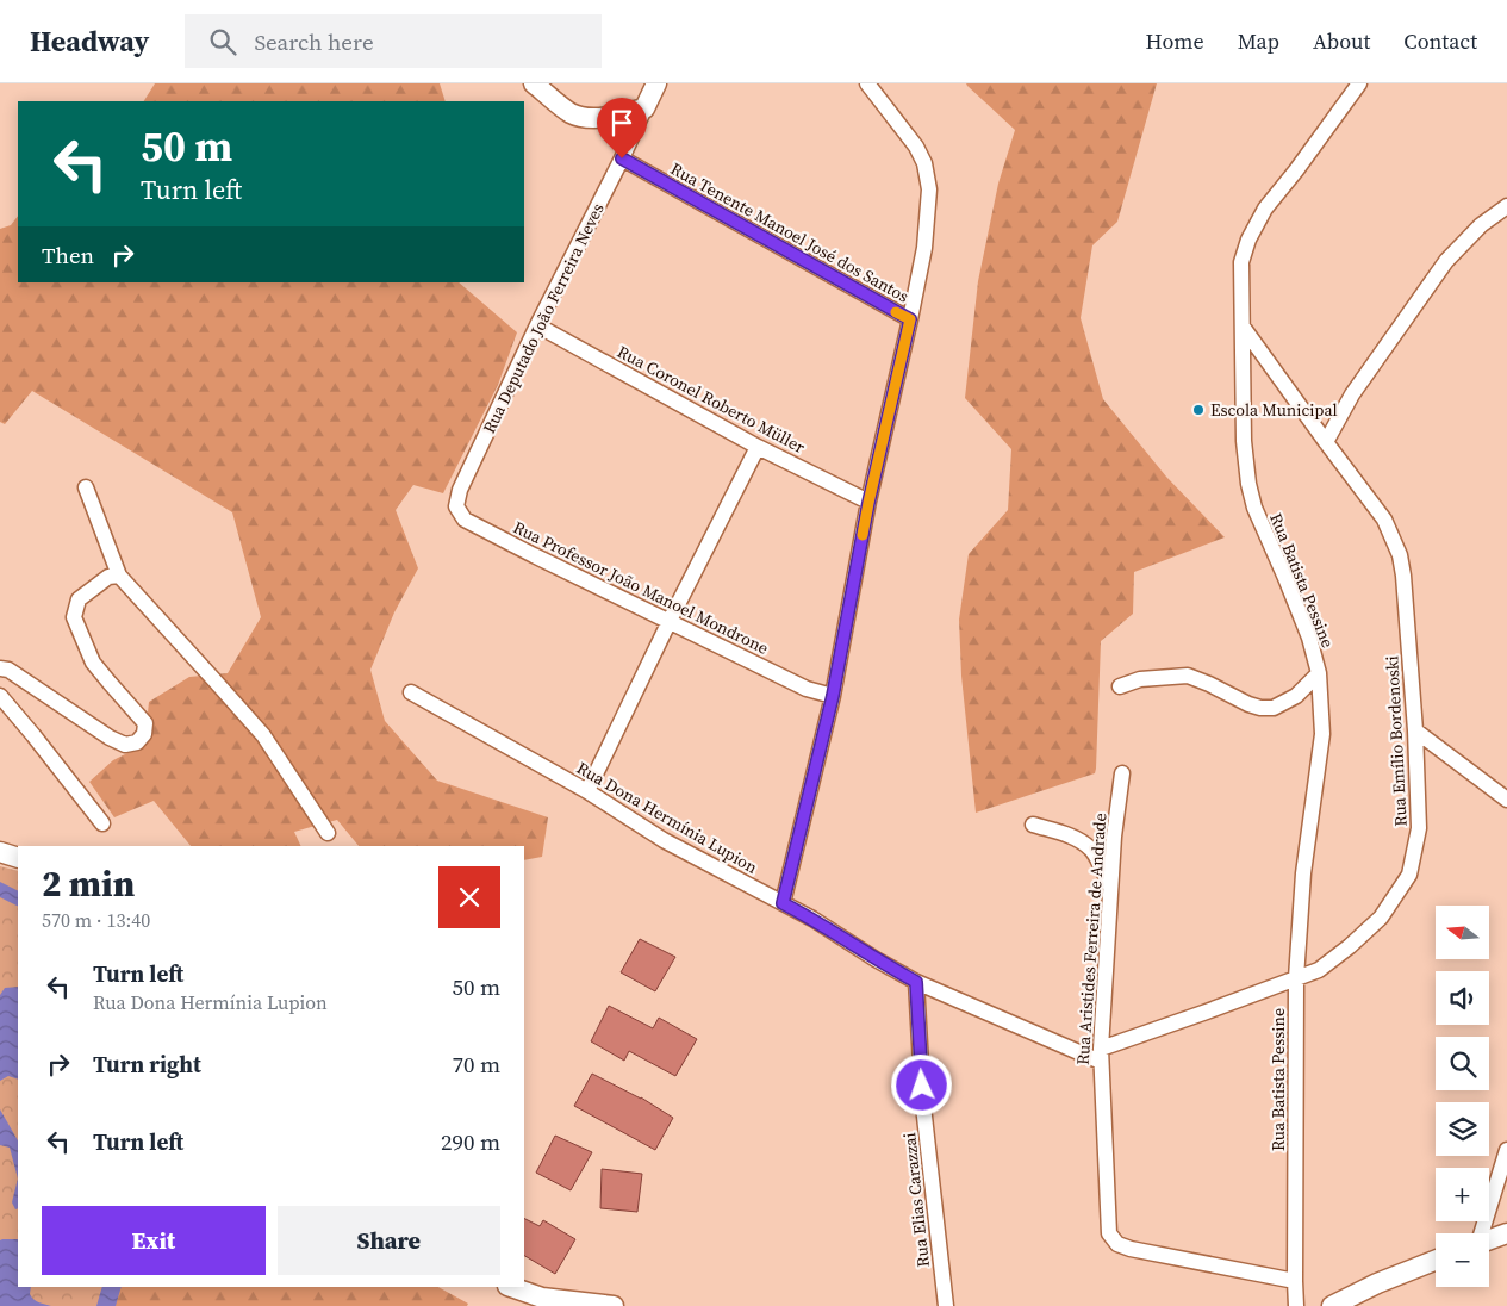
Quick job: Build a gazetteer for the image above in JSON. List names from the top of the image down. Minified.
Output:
{"streets":{"street":["Rua Tenente Manoel José dos Santos","Rua Deputado João Ferreira Neves","Rua Coronel Roberto Müller","Rua Batista Pessine","Rua Professor João Manoel Mondrone","Rua Emílio Bordenoski","Rua Dona Hermínia Lupion","Rua Aristides Ferreira de Andrade","Rua Elias Carazzai"]},"crossings":[["Rua Tenente Manoel José dos Santos","Rua Deputado João Ferreira Neves"],["Rua Deputado João Ferreira Neves","Rua Coronel Roberto Müller"],["Rua Deputado João Ferreira Neves","Rua Professor João Manoel Mondrone"],["Rua Batista Pessine","Rua Emílio Bordenoski"],["Rua Batista Pessine","Rua Aristides Ferreira de Andrade"],["Rua Emílio Bordenoski","Rua Dona Hermínia Lupion"],["Rua Emílio Bordenoski","Rua Aristides Ferreira de Andrade"],["Rua Dona Hermínia Lupion","Rua Aristides Ferreira de Andrade"],["Rua Dona Hermínia Lupion","Rua Elias Carazzai"]],"places":["Escola Municipal"],"north":"left","page":{"header":"Headway","search":"Search here","nav":["Home","Map","About","Contact"],"turn":["50 m","Turn left"],"then":"Then","heading":["2 min","570 m · 13:40"],"map_buttons":["+","−"],"list":[{"name":"Turn left","note":"Rua Dona Hermínia Lupion","value":"50 m"},{"name":"Turn right","value":"70 m"},{"name":"Turn left","value":"290 m"}],"buttons":["Exit","Share"]}}
